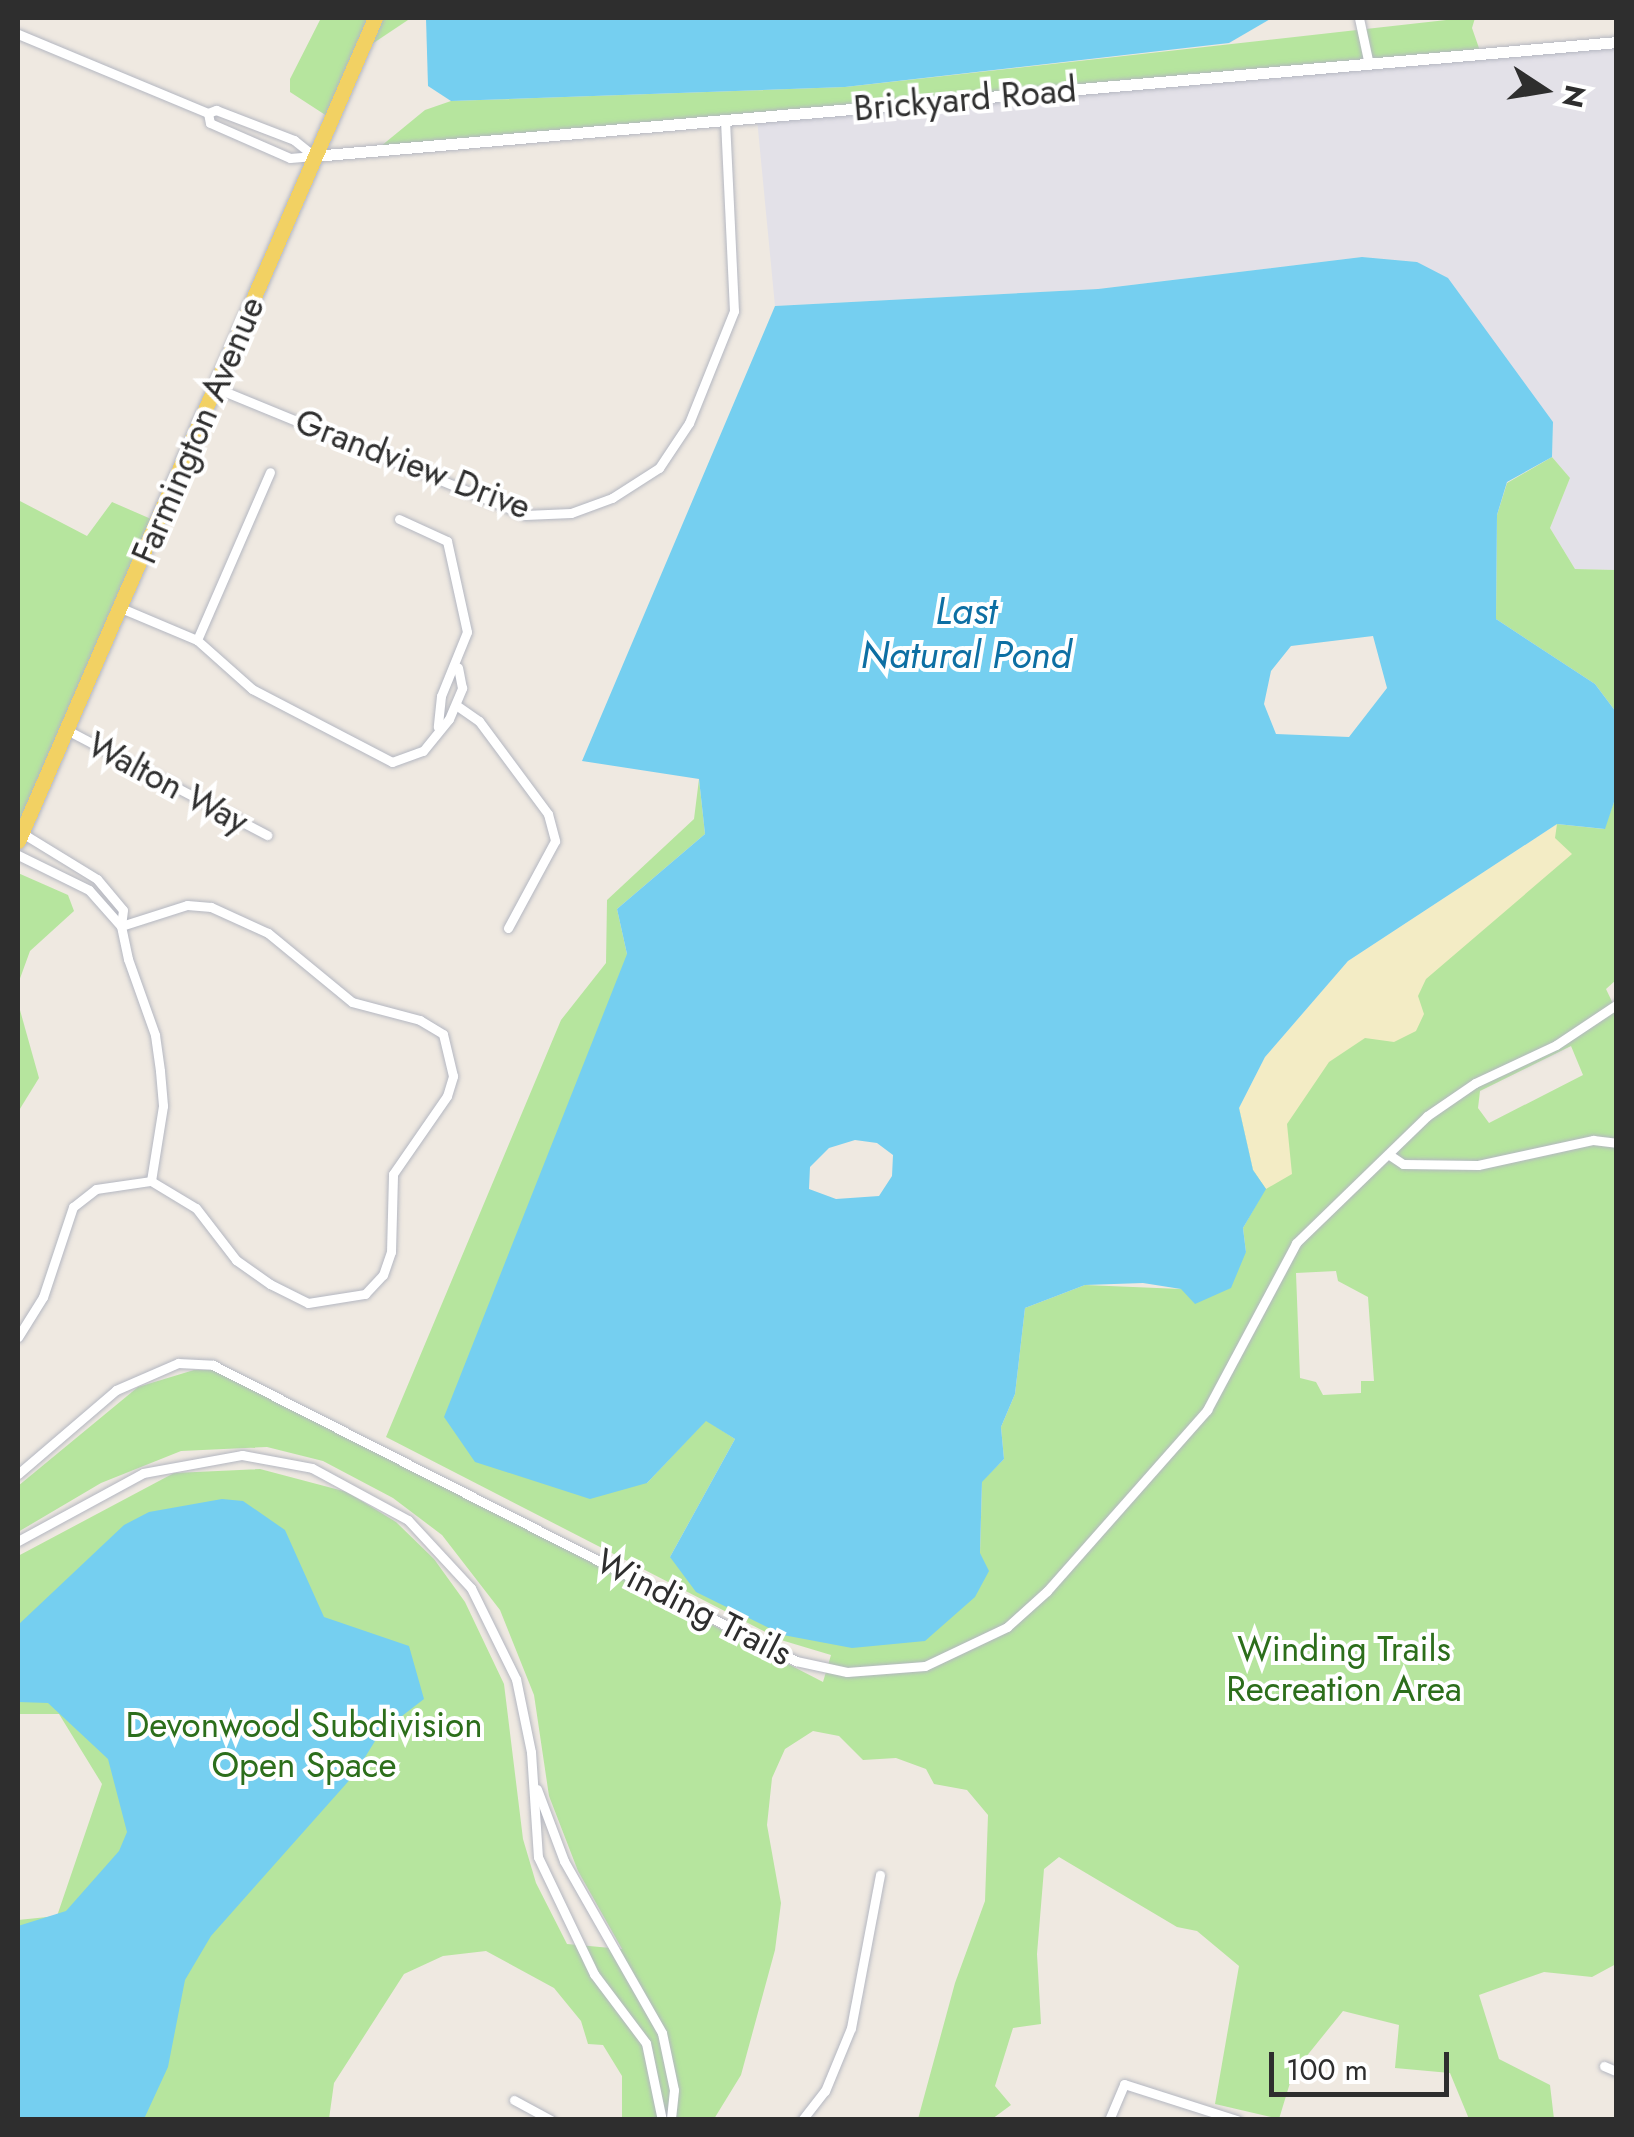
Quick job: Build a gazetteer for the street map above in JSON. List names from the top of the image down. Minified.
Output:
{"streets":{"main road":["Farmington Avenue"],"street":["Brickyard Road","Grandview Drive","Walton Way","Winding Trails"]},"crossings":[["Brickyard Road","Farmington Avenue"],["Brickyard Road","Grandview Drive"],["Farmington Avenue","Grandview Drive"],["Farmington Avenue","Walton Way"]],"water":["Last Natural Pond"],"parks":["Winding Trails Recreation Area","Devonwood Subdivision Open Space"],"scale_bar":"100 m","north":"right"}
